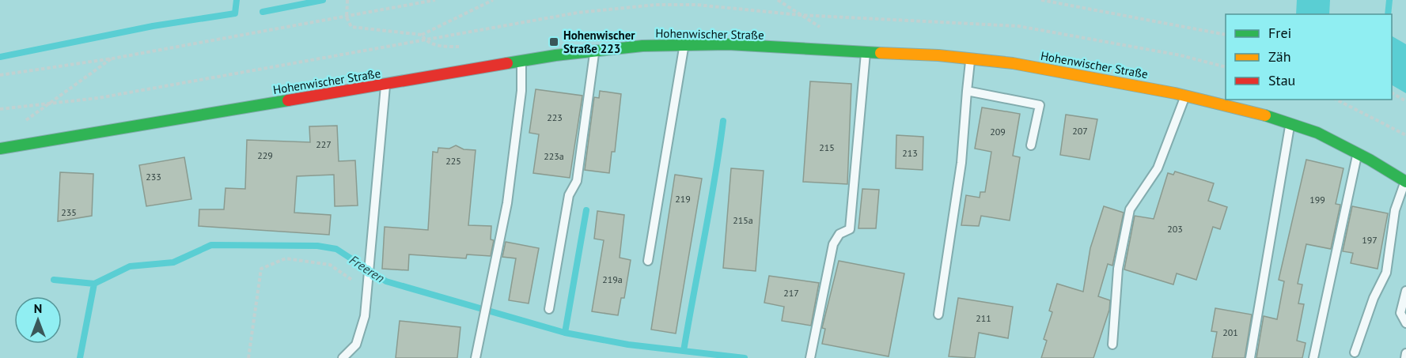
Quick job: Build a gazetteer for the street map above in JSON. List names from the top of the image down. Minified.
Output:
{"streets":{"main road":["Hohenwischer Straße"]},"water":["Freeren"],"places":{"transit":["Hohenwischer Straße 223"]},"house_numbers":["223","207","209","227","215","213","229","223a","225","233","219","199","235","215a","203","197","219a","217","211","201"],"legend":["Frei","Zäh","Stau"],"north":"top"}
